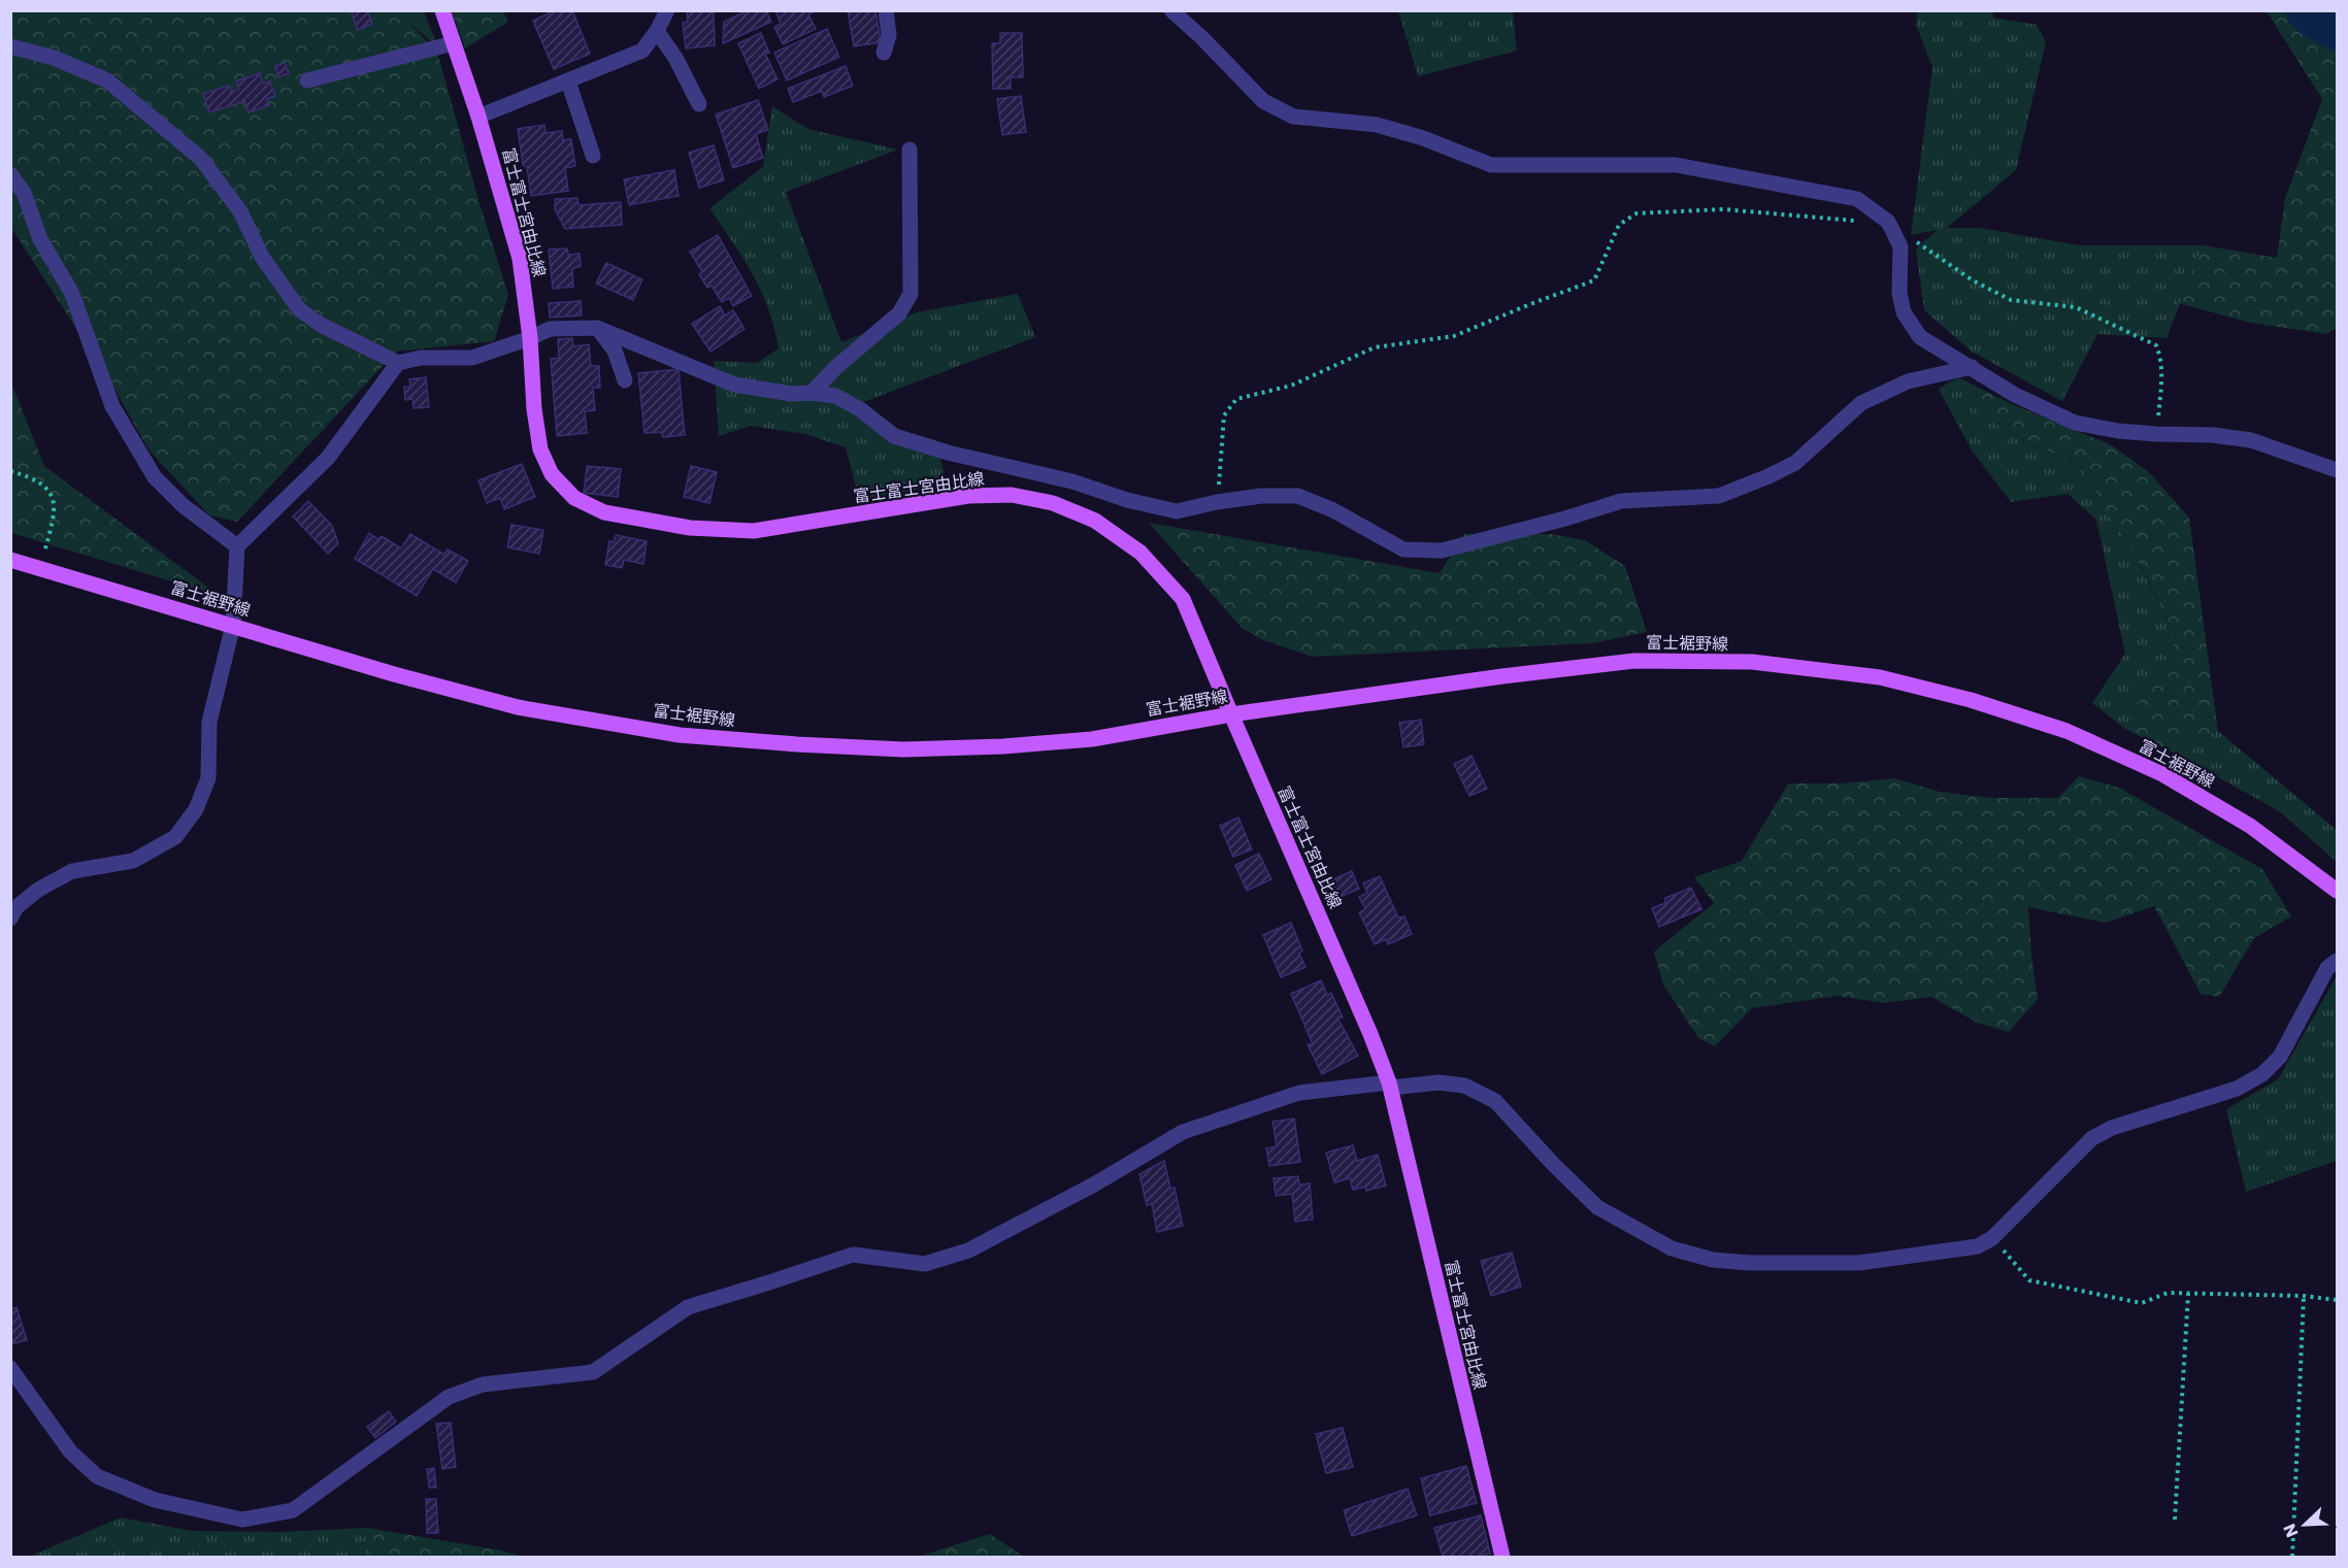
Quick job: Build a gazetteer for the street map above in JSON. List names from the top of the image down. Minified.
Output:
{"streets":{"main road":["富士富士宮由比線","富士裾野線"]},"crossings":[["富士富士宮由比線","富士裾野線"]],"north":"bottom left"}
